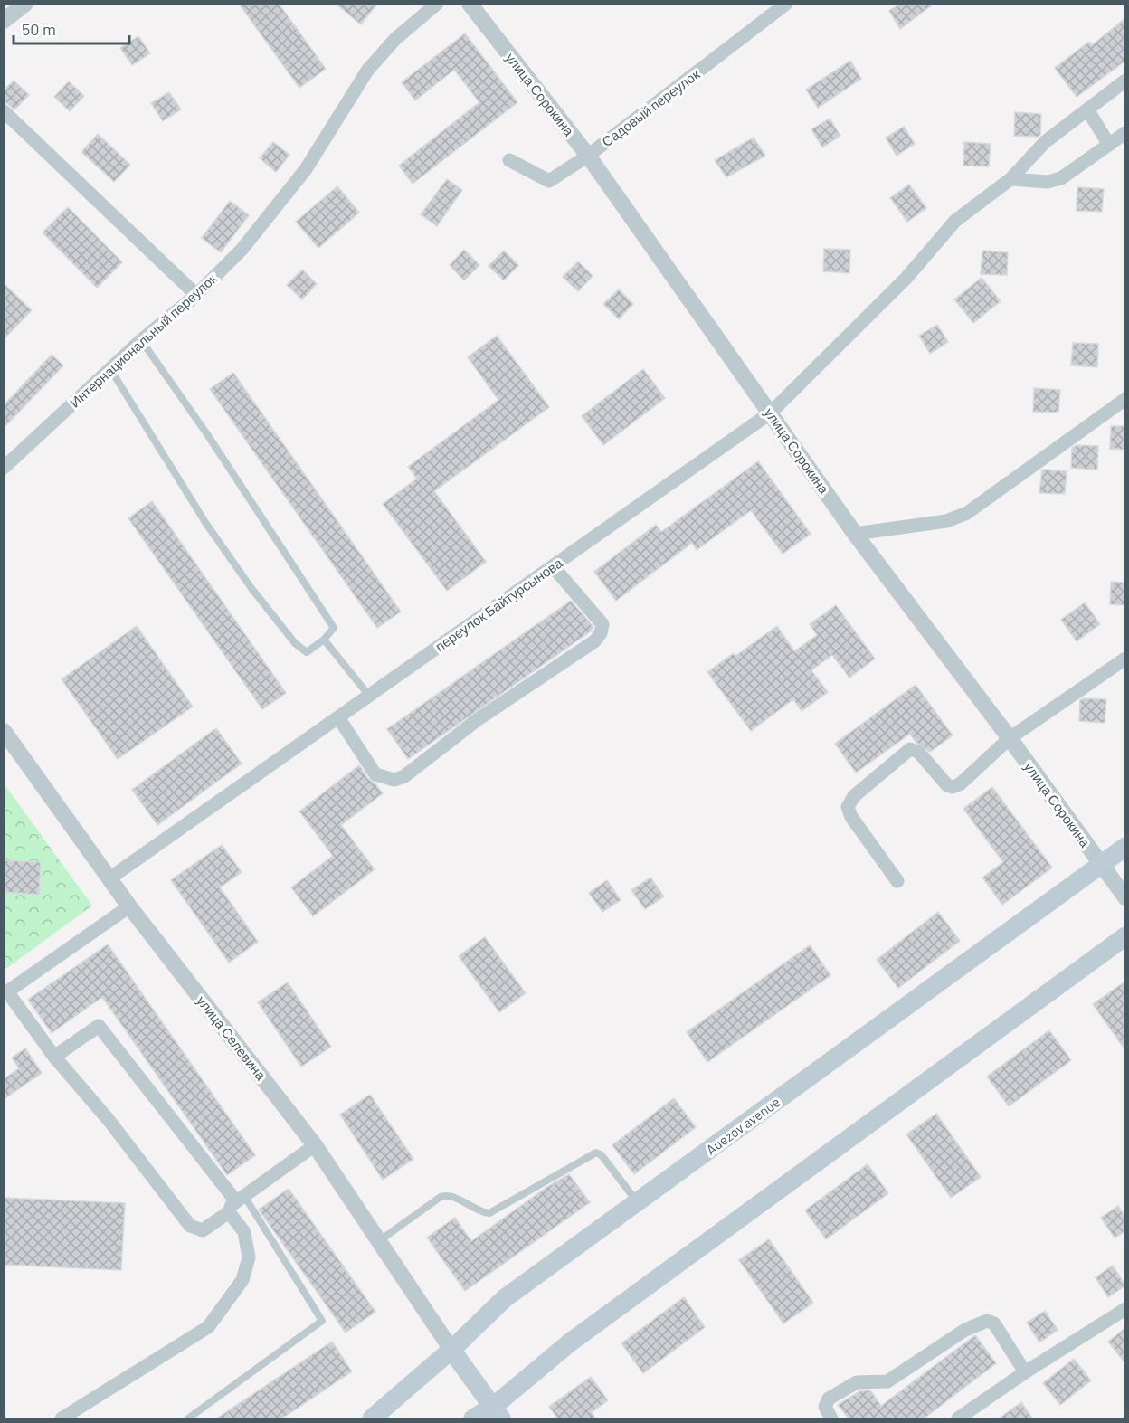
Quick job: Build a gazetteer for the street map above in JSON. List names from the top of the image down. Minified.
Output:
{"streets":{"main road":["Auezov avenue"],"street":["улица Сорокина","Садовый переулок","Интернациональный переулок","переулок Байтурсынова","улица Селевина"]},"crossings":[["улица Сорокина","Садовый переулок"],["улица Сорокина","переулок Байтурсынова"],["улица Сорокина","Auezov avenue"],["переулок Байтурсынова","улица Селевина"],["улица Селевина","Auezov avenue"]],"scale_bar":"50 m"}
